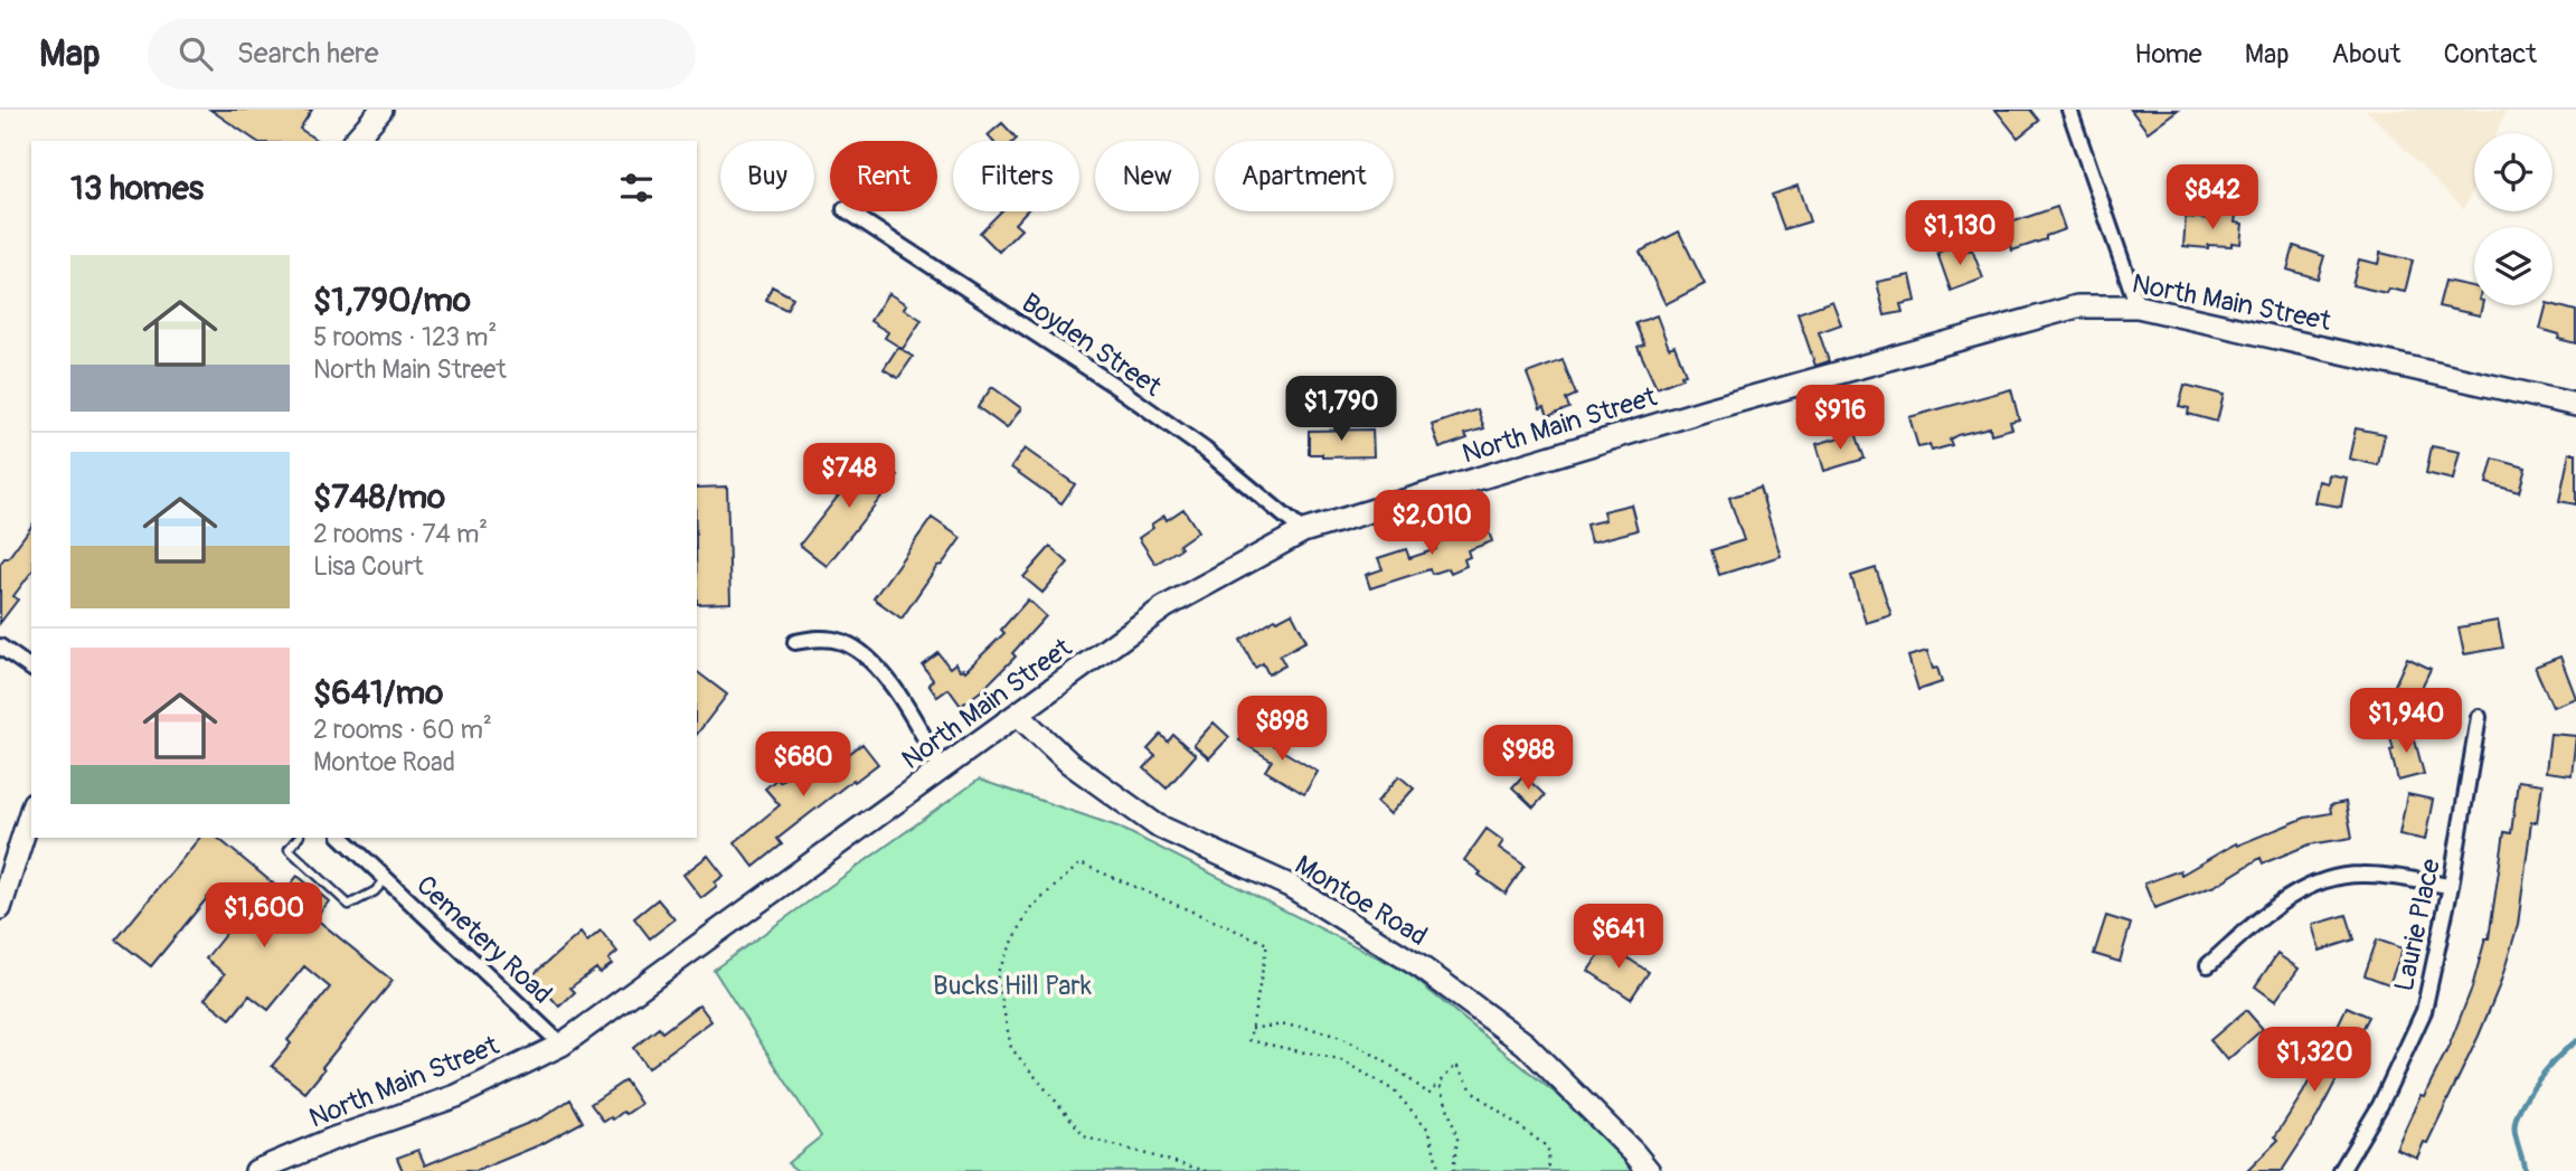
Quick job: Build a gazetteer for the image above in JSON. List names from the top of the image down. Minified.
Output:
{"streets":{"main road":["North Main Street","Montoe Road"],"street":["Boyden Street","Laurie Place","Cemetery Road"]},"crossings":[["North Main Street","Boyden Street"],["North Main Street","Montoe Road"],["North Main Street","Cemetery Road"]],"parks":["Bucks Hill Park"],"page":{"header":"Map","search":"Search here","nav":["Home","Map","About","Contact"],"chip":["Buy","Rent","Filters","New","Apartment"],"heading":"13 homes","price":["$842","$1,130","$1,790","$916","$748","$2,010","$1,940","$898","$988","$680","$1,600","$641","$1,320"],"list":[{"name":"$1,790/mo","note":"5 rooms · 123 m² · North Main Street"},{"name":"$748/mo","note":"2 rooms · 74 m² · Lisa Court"},{"name":"$641/mo","note":"2 rooms · 60 m² · Montoe Road"}]}}
